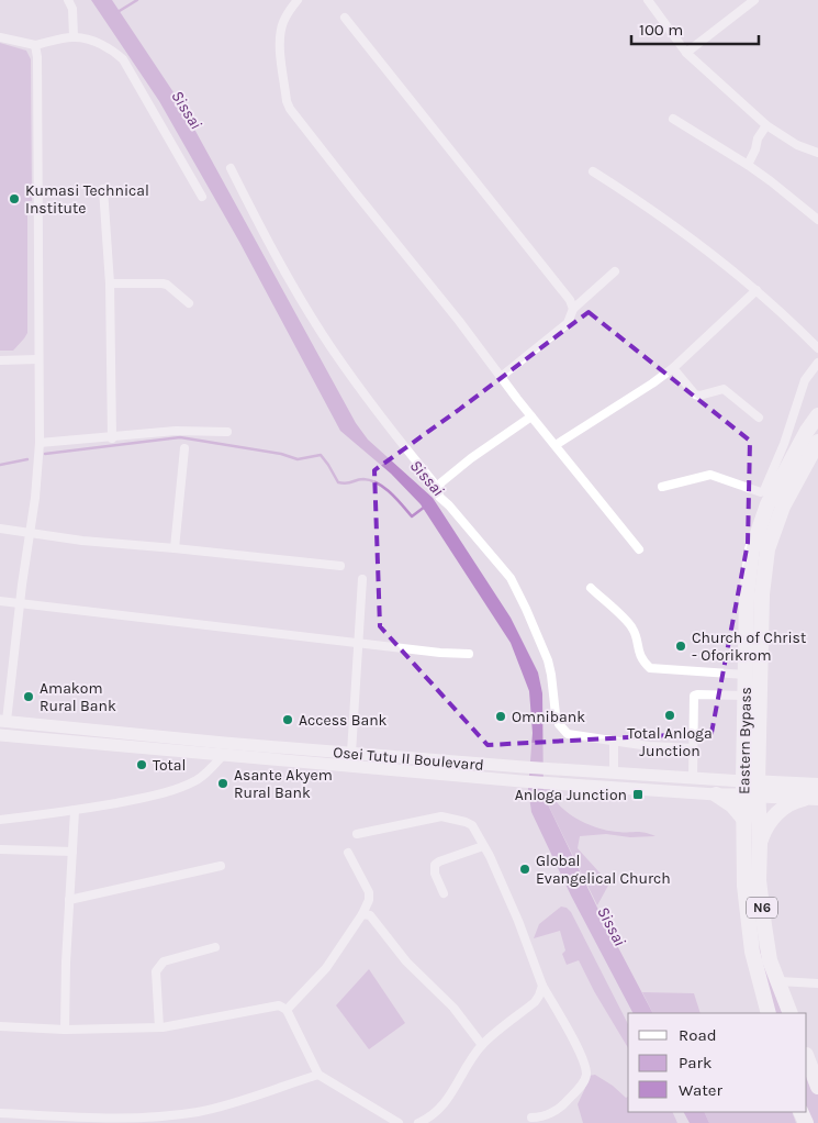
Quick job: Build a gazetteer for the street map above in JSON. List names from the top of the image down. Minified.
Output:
{"streets":{"highway":["Eastern Bypass","Osei Tutu II Boulevard","N6"]},"crossings":[["Eastern Bypass","Osei Tutu II Boulevard"]],"water":["Sissai"],"places":{"other":["Kumasi Technical Institute","Church of Christ - Oforikrom","Amakom Rural Bank","Total Anloga Junction","Omnibank","Access Bank","Total","Asante Akyem Rural Bank","Global Evangelical Church"],"transit":["Anloga Junction"]},"legend":["Road","Park","Water"],"scale_bar":"100 m"}
